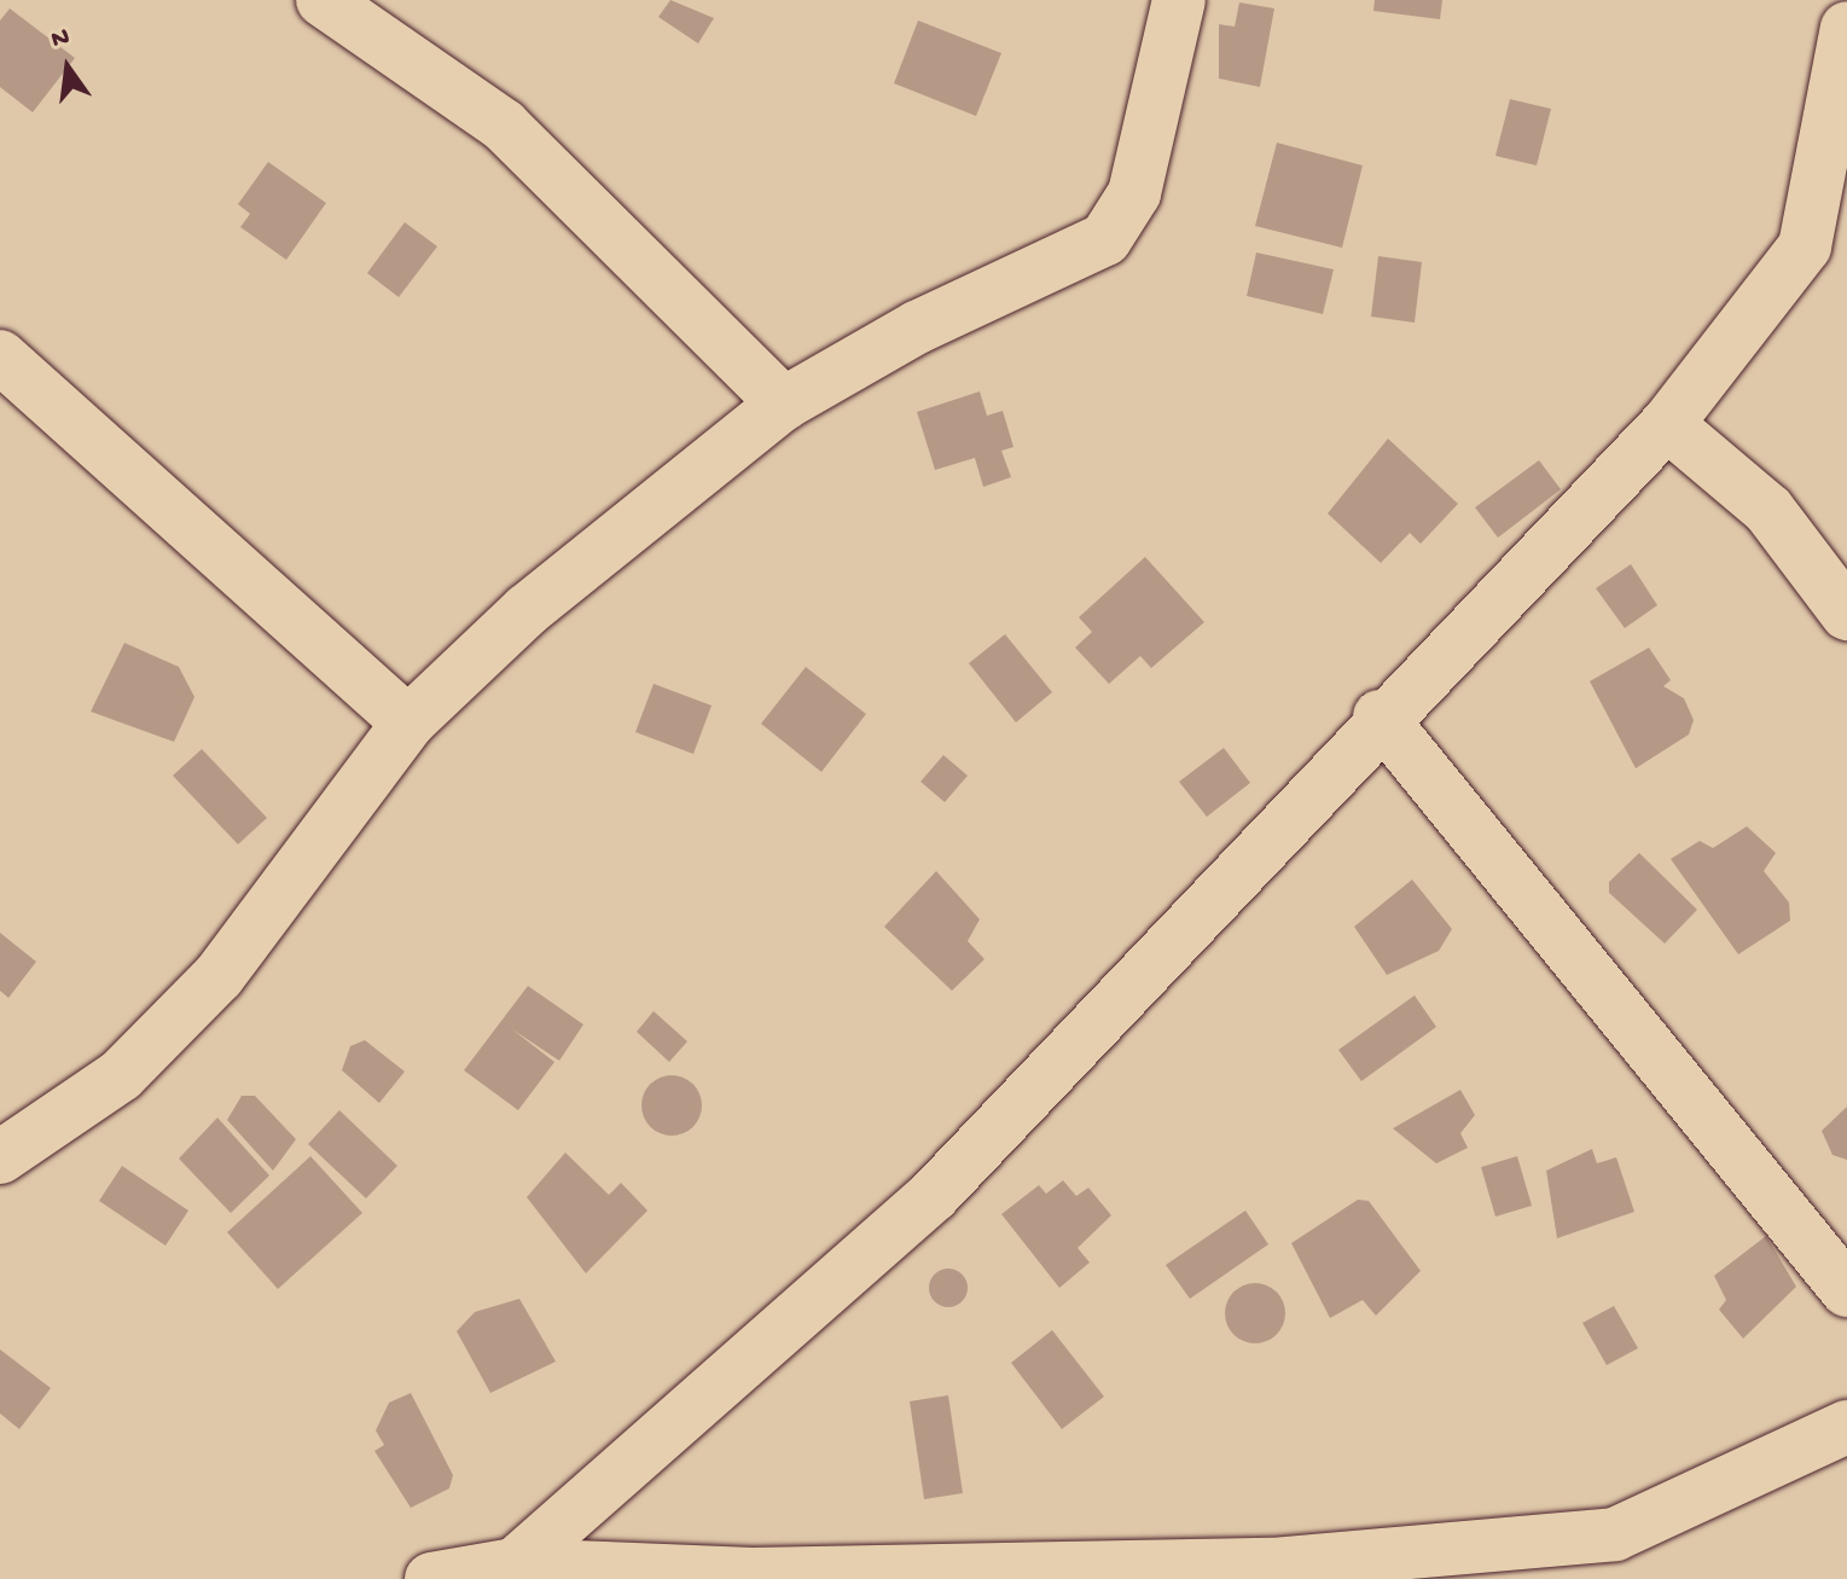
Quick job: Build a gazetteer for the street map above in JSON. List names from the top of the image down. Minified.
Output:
{"north":"top"}
